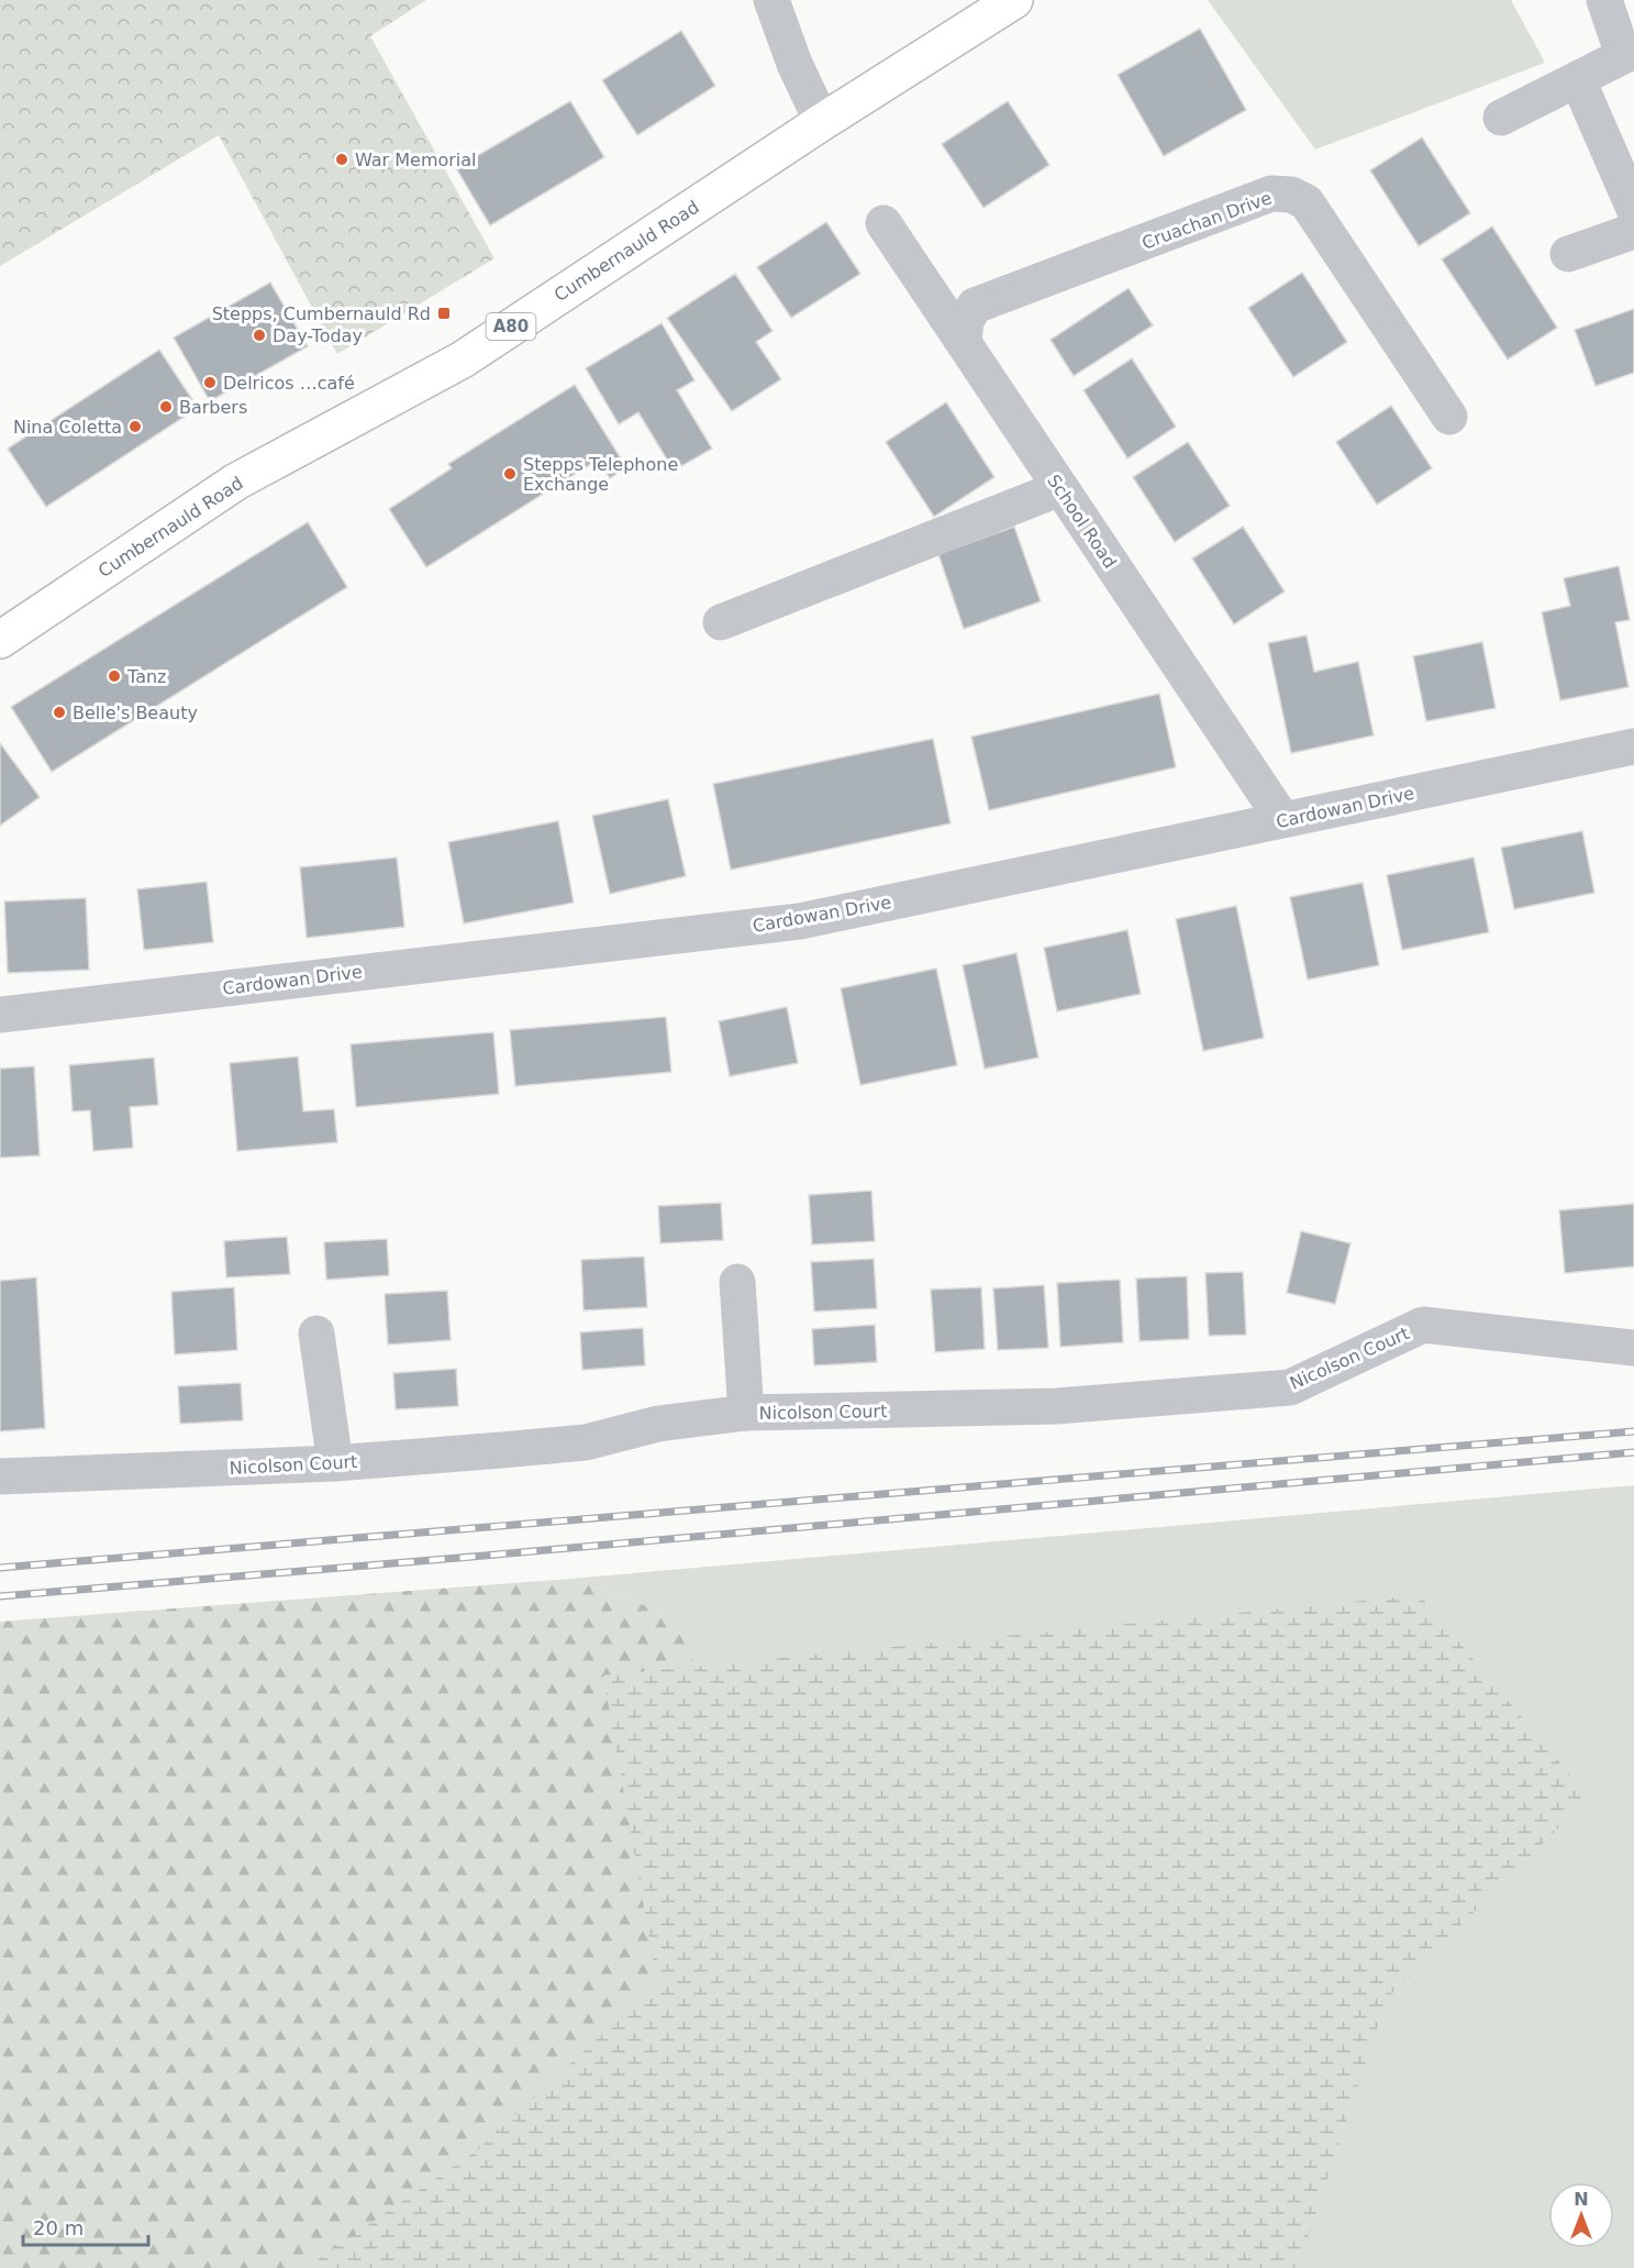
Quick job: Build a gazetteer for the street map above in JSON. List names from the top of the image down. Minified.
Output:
{"streets":{"main road":["Cumbernauld Road","A80"],"street":["Cruachan Drive","School Road","Cardowan Drive","Nicolson Court"]},"crossings":[["Cruachan Drive","School Road"],["School Road","Cardowan Drive"]],"places":{"other":["War Memorial","Day-Today","Delricos …café","Barbers","Nina Coletta","Stepps Telephone Exchange","Tanz","Belle's Beauty"],"transit":["Stepps, Cumbernauld Rd"]},"scale_bar":"20 m","north":"top"}
